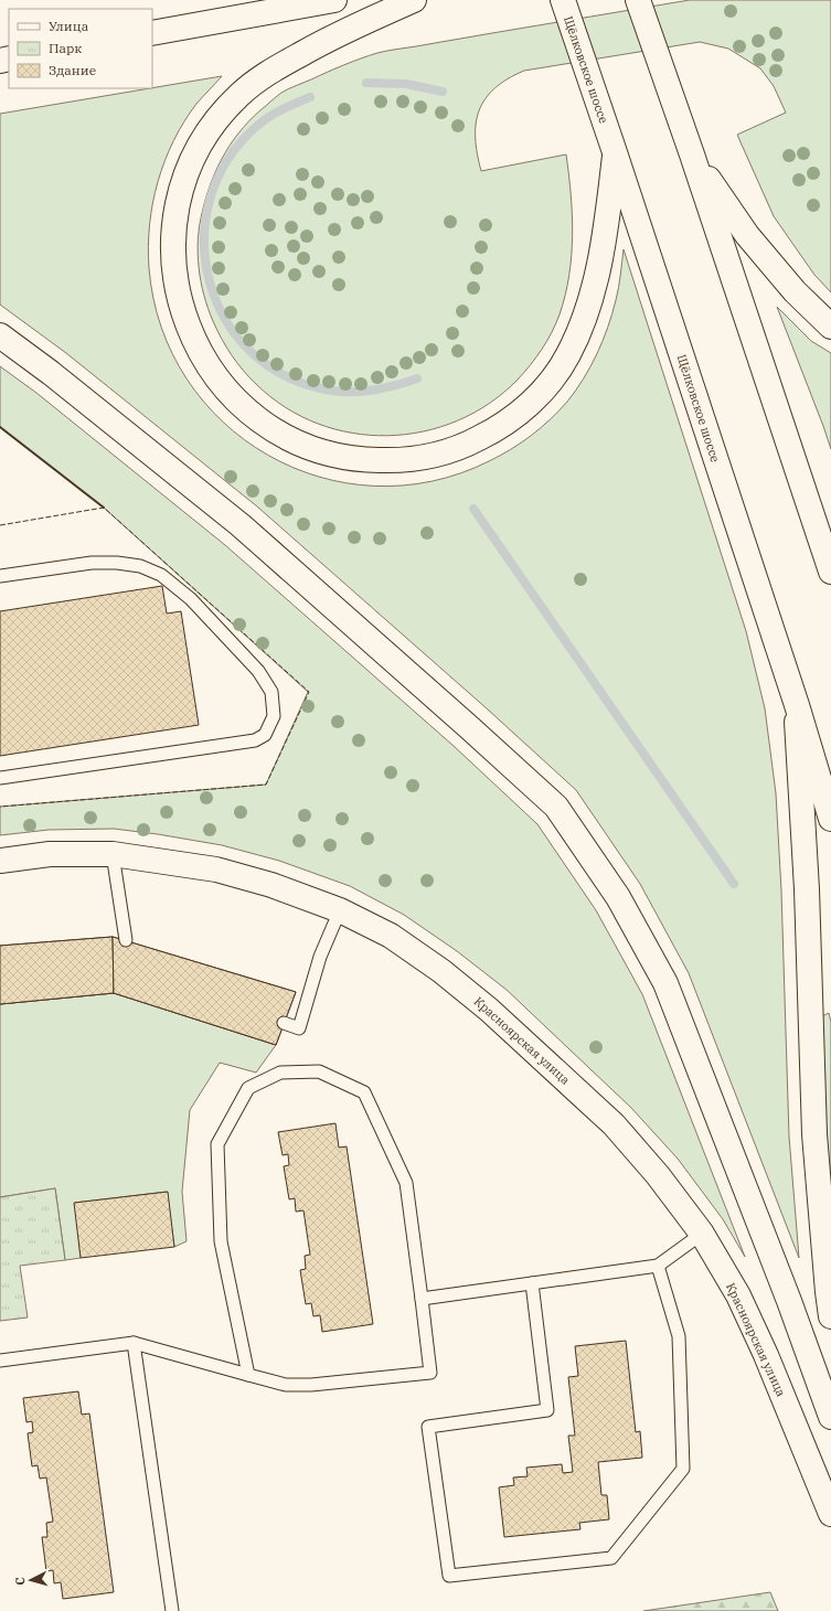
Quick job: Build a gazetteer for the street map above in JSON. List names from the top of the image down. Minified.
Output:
{"streets":{"main road":["Щёлковское шоссе","Красноярская улица"]},"legend":["Улица","Парк","Здание"],"north":"left"}
